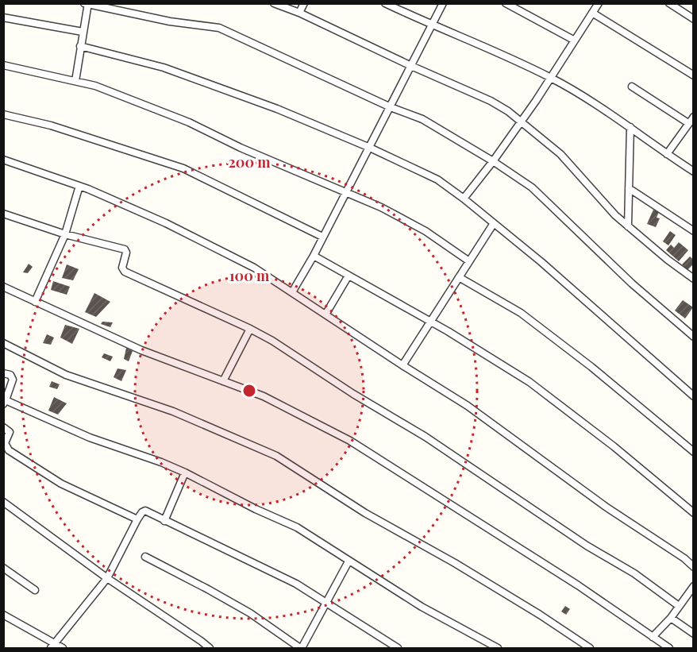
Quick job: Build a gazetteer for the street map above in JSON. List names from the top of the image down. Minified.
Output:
{"rings":["200 m","100 m"]}
